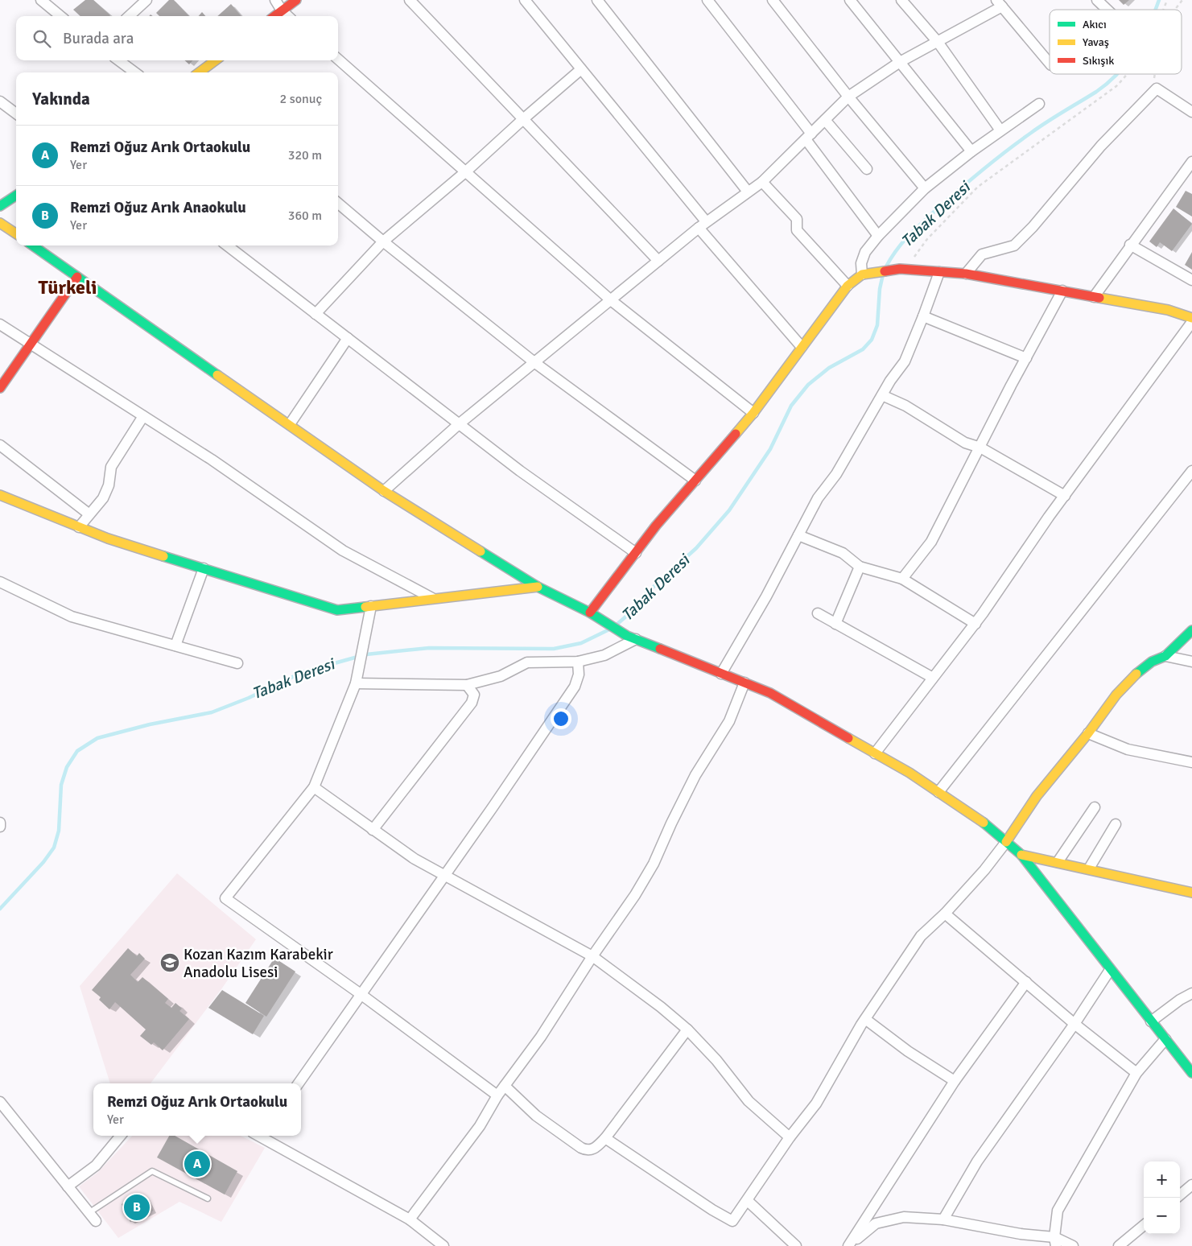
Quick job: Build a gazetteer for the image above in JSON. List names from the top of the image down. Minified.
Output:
{"districts":["Türkeli"],"water":["Tabak Deresi"],"places":{"school or university":["Kozan Kazım Karabekir Anadolu Lisesi"]},"legend":["Akıcı","Yavaş","Sıkışık"],"page":{"search":"Burada ara","heading":["Yakında","2 sonuç"],"list":[{"mark":"A","name":"Remzi Oğuz Arık Ortaokulu","note":"Yer","value":"320 m"},{"mark":"B","name":"Remzi Oğuz Arık Anaokulu","note":"Yer","value":"360 m"}],"popup":["Remzi Oğuz Arık Ortaokulu","Yer"],"pins":["A","B"],"map_buttons":["+","−"]}}
